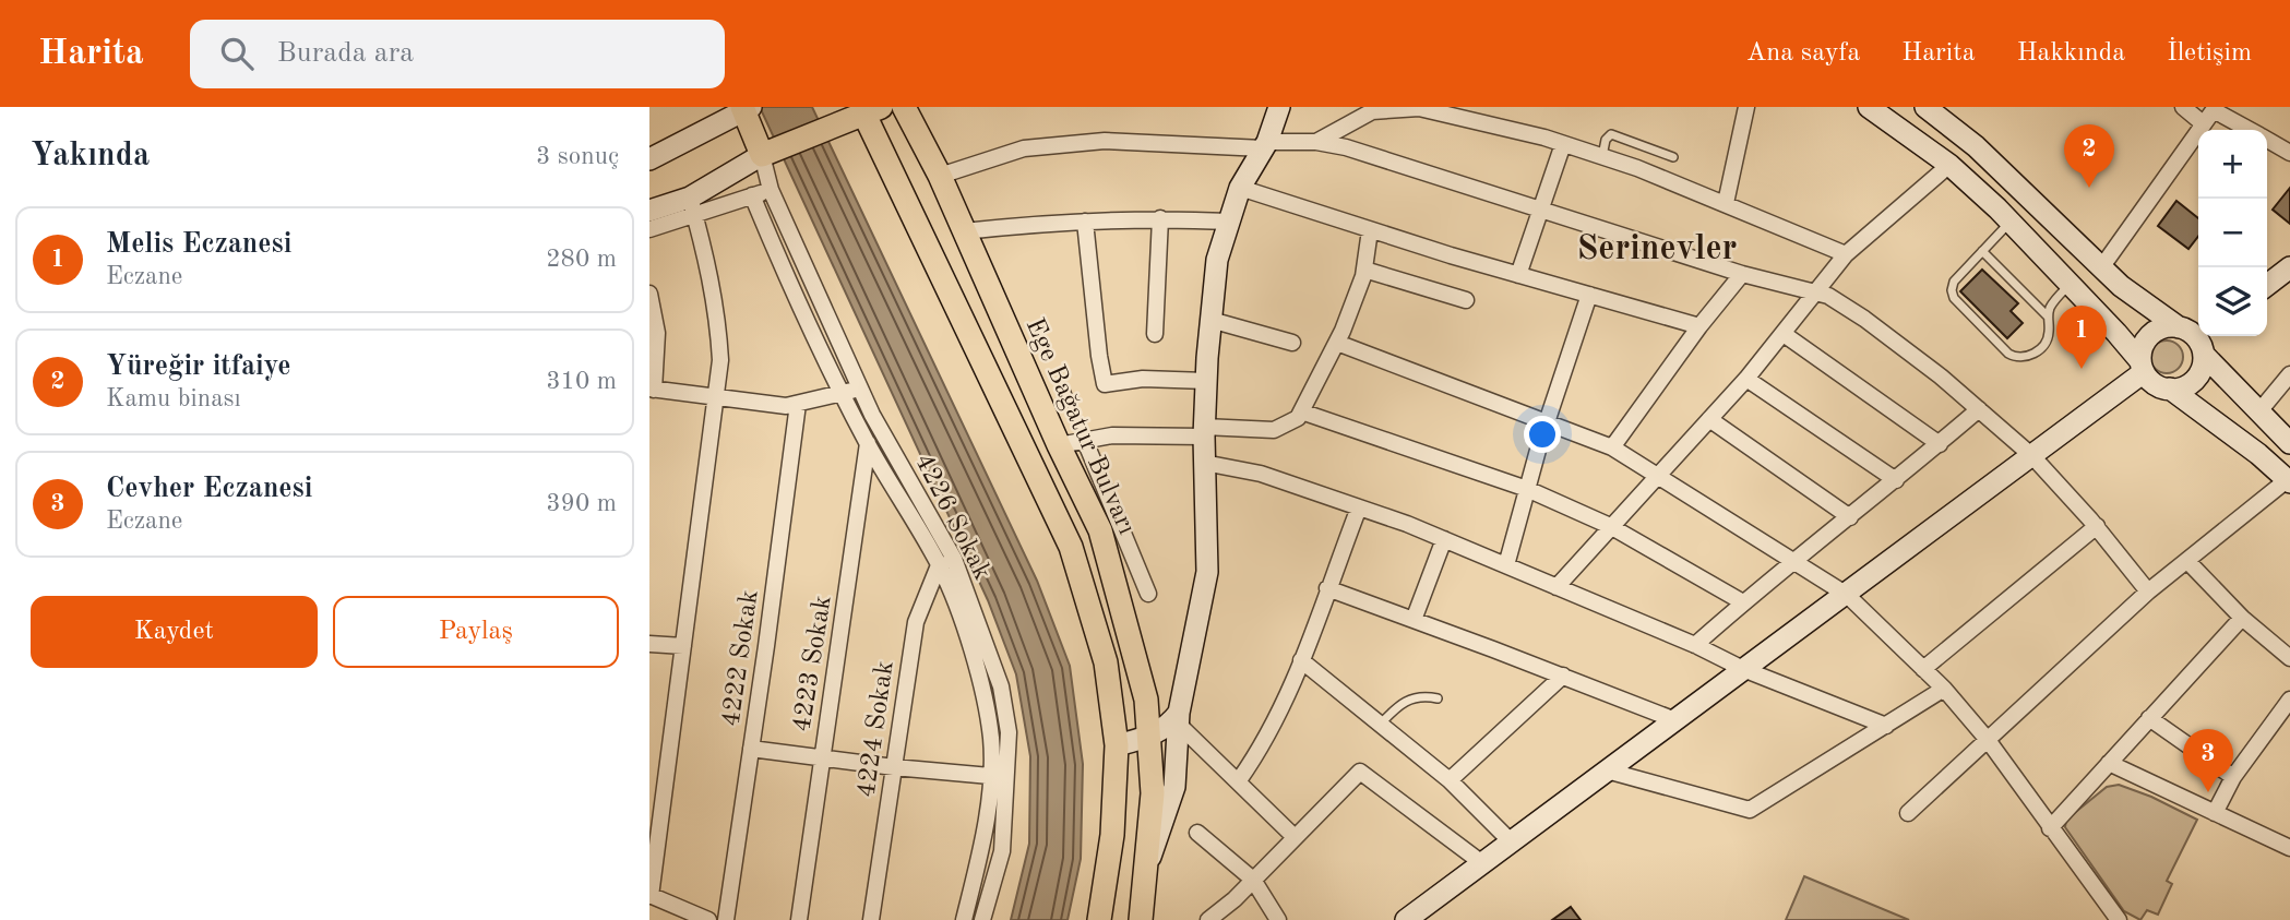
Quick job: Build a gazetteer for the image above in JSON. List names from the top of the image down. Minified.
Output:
{"streets":{"main road":["Ege Bağatur Bulvarı"],"street":["4226 Sokak","4222 Sokak","4223 Sokak","4224 Sokak"]},"crossings":[["4226 Sokak","4223 Sokak"],["4226 Sokak","4224 Sokak"]],"districts":["Serinevler"],"page":{"header":"Harita","search":"Burada ara","nav":["Ana sayfa","Harita","Hakkında","İletişim"],"heading":["Yakında","3 sonuç"],"pins":["2","1","3"],"map_buttons":["+","−"],"list":[{"mark":"1","name":"Melis Eczanesi","note":"Eczane","value":"280 m"},{"mark":"2","name":"Yüreğir itfaiye","note":"Kamu binası","value":"310 m"},{"mark":"3","name":"Cevher Eczanesi","note":"Eczane","value":"390 m"}],"buttons":["Kaydet","Paylaş"]}}
